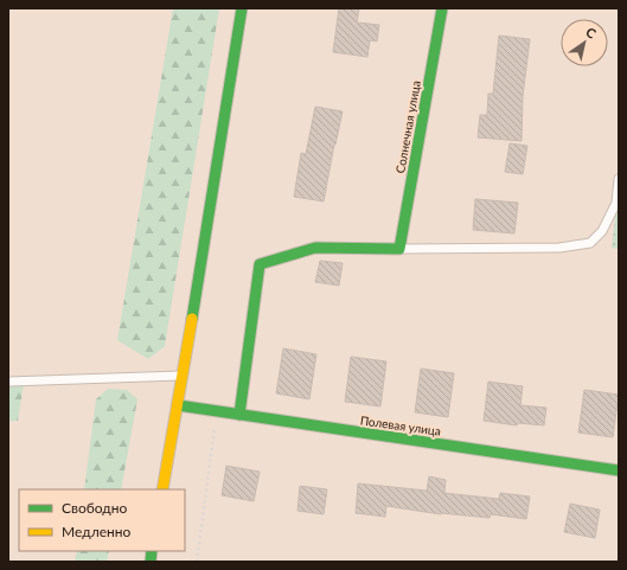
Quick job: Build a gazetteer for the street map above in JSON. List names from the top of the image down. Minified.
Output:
{"streets":{"street":["Солнечная улица","Полевая улица"]},"legend":["Свободно","Медленно"],"north":"top right"}
